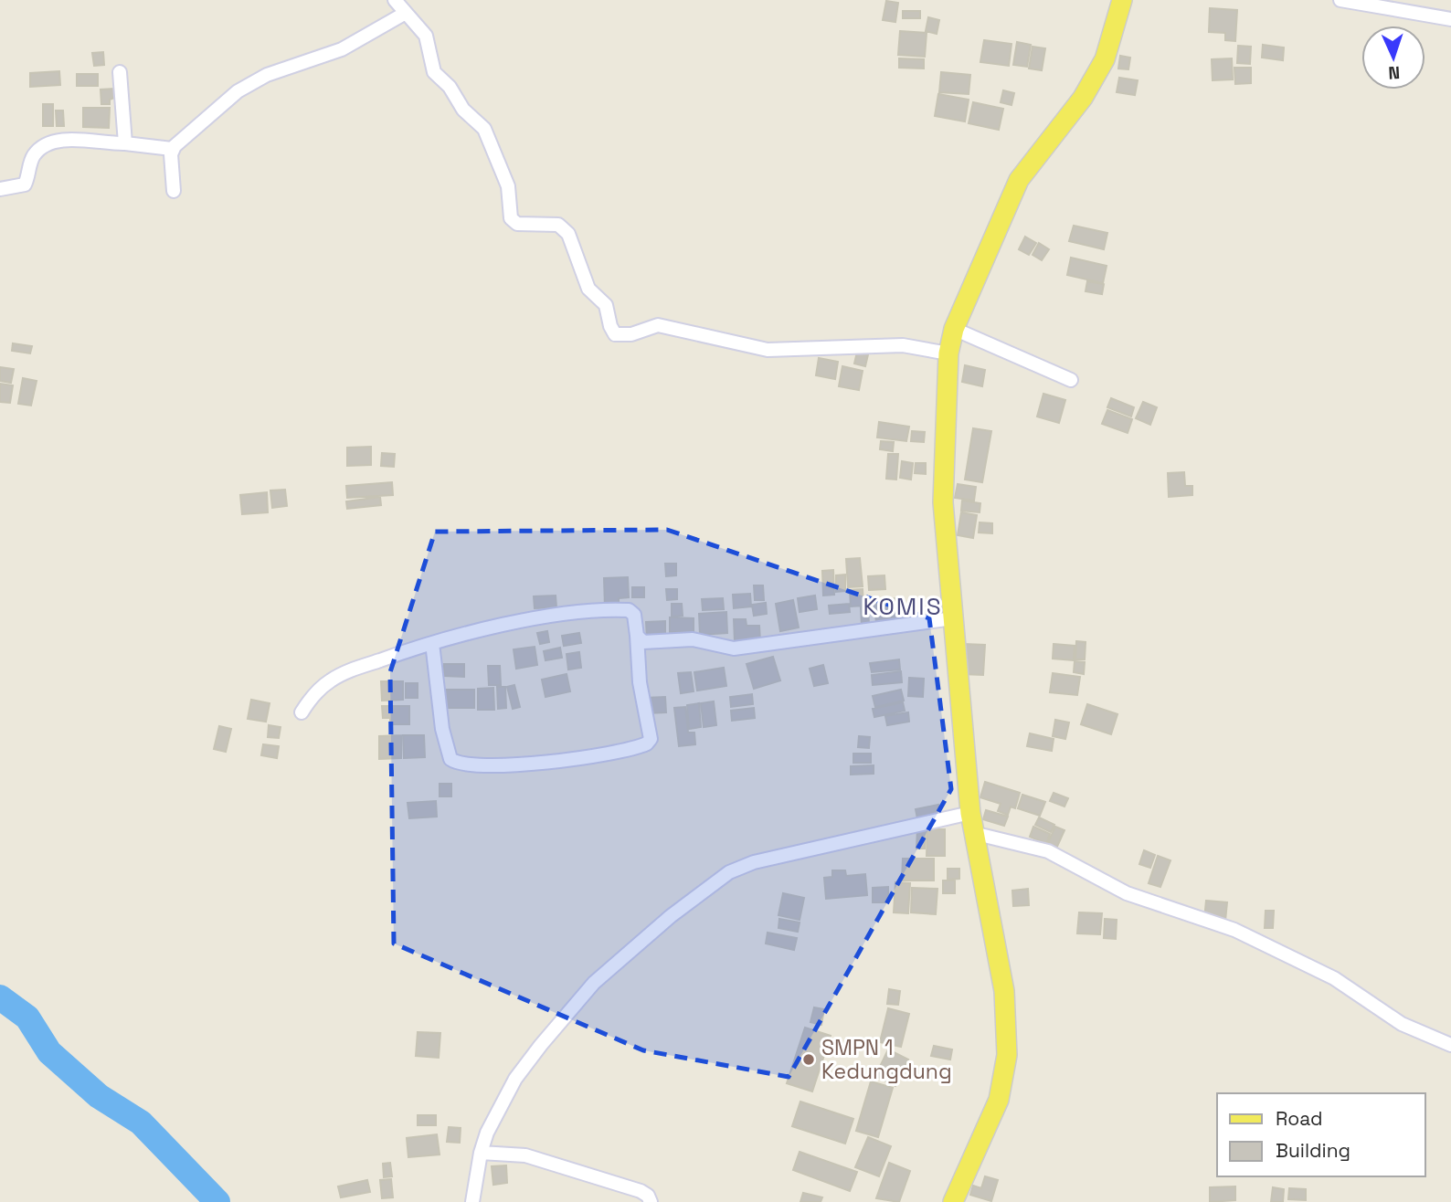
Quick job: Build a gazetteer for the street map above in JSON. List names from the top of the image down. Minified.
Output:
{"districts":["KOMIS"],"places":["SMPN 1 Kedungdung"],"legend":["Road","Building"],"north":"bottom"}
